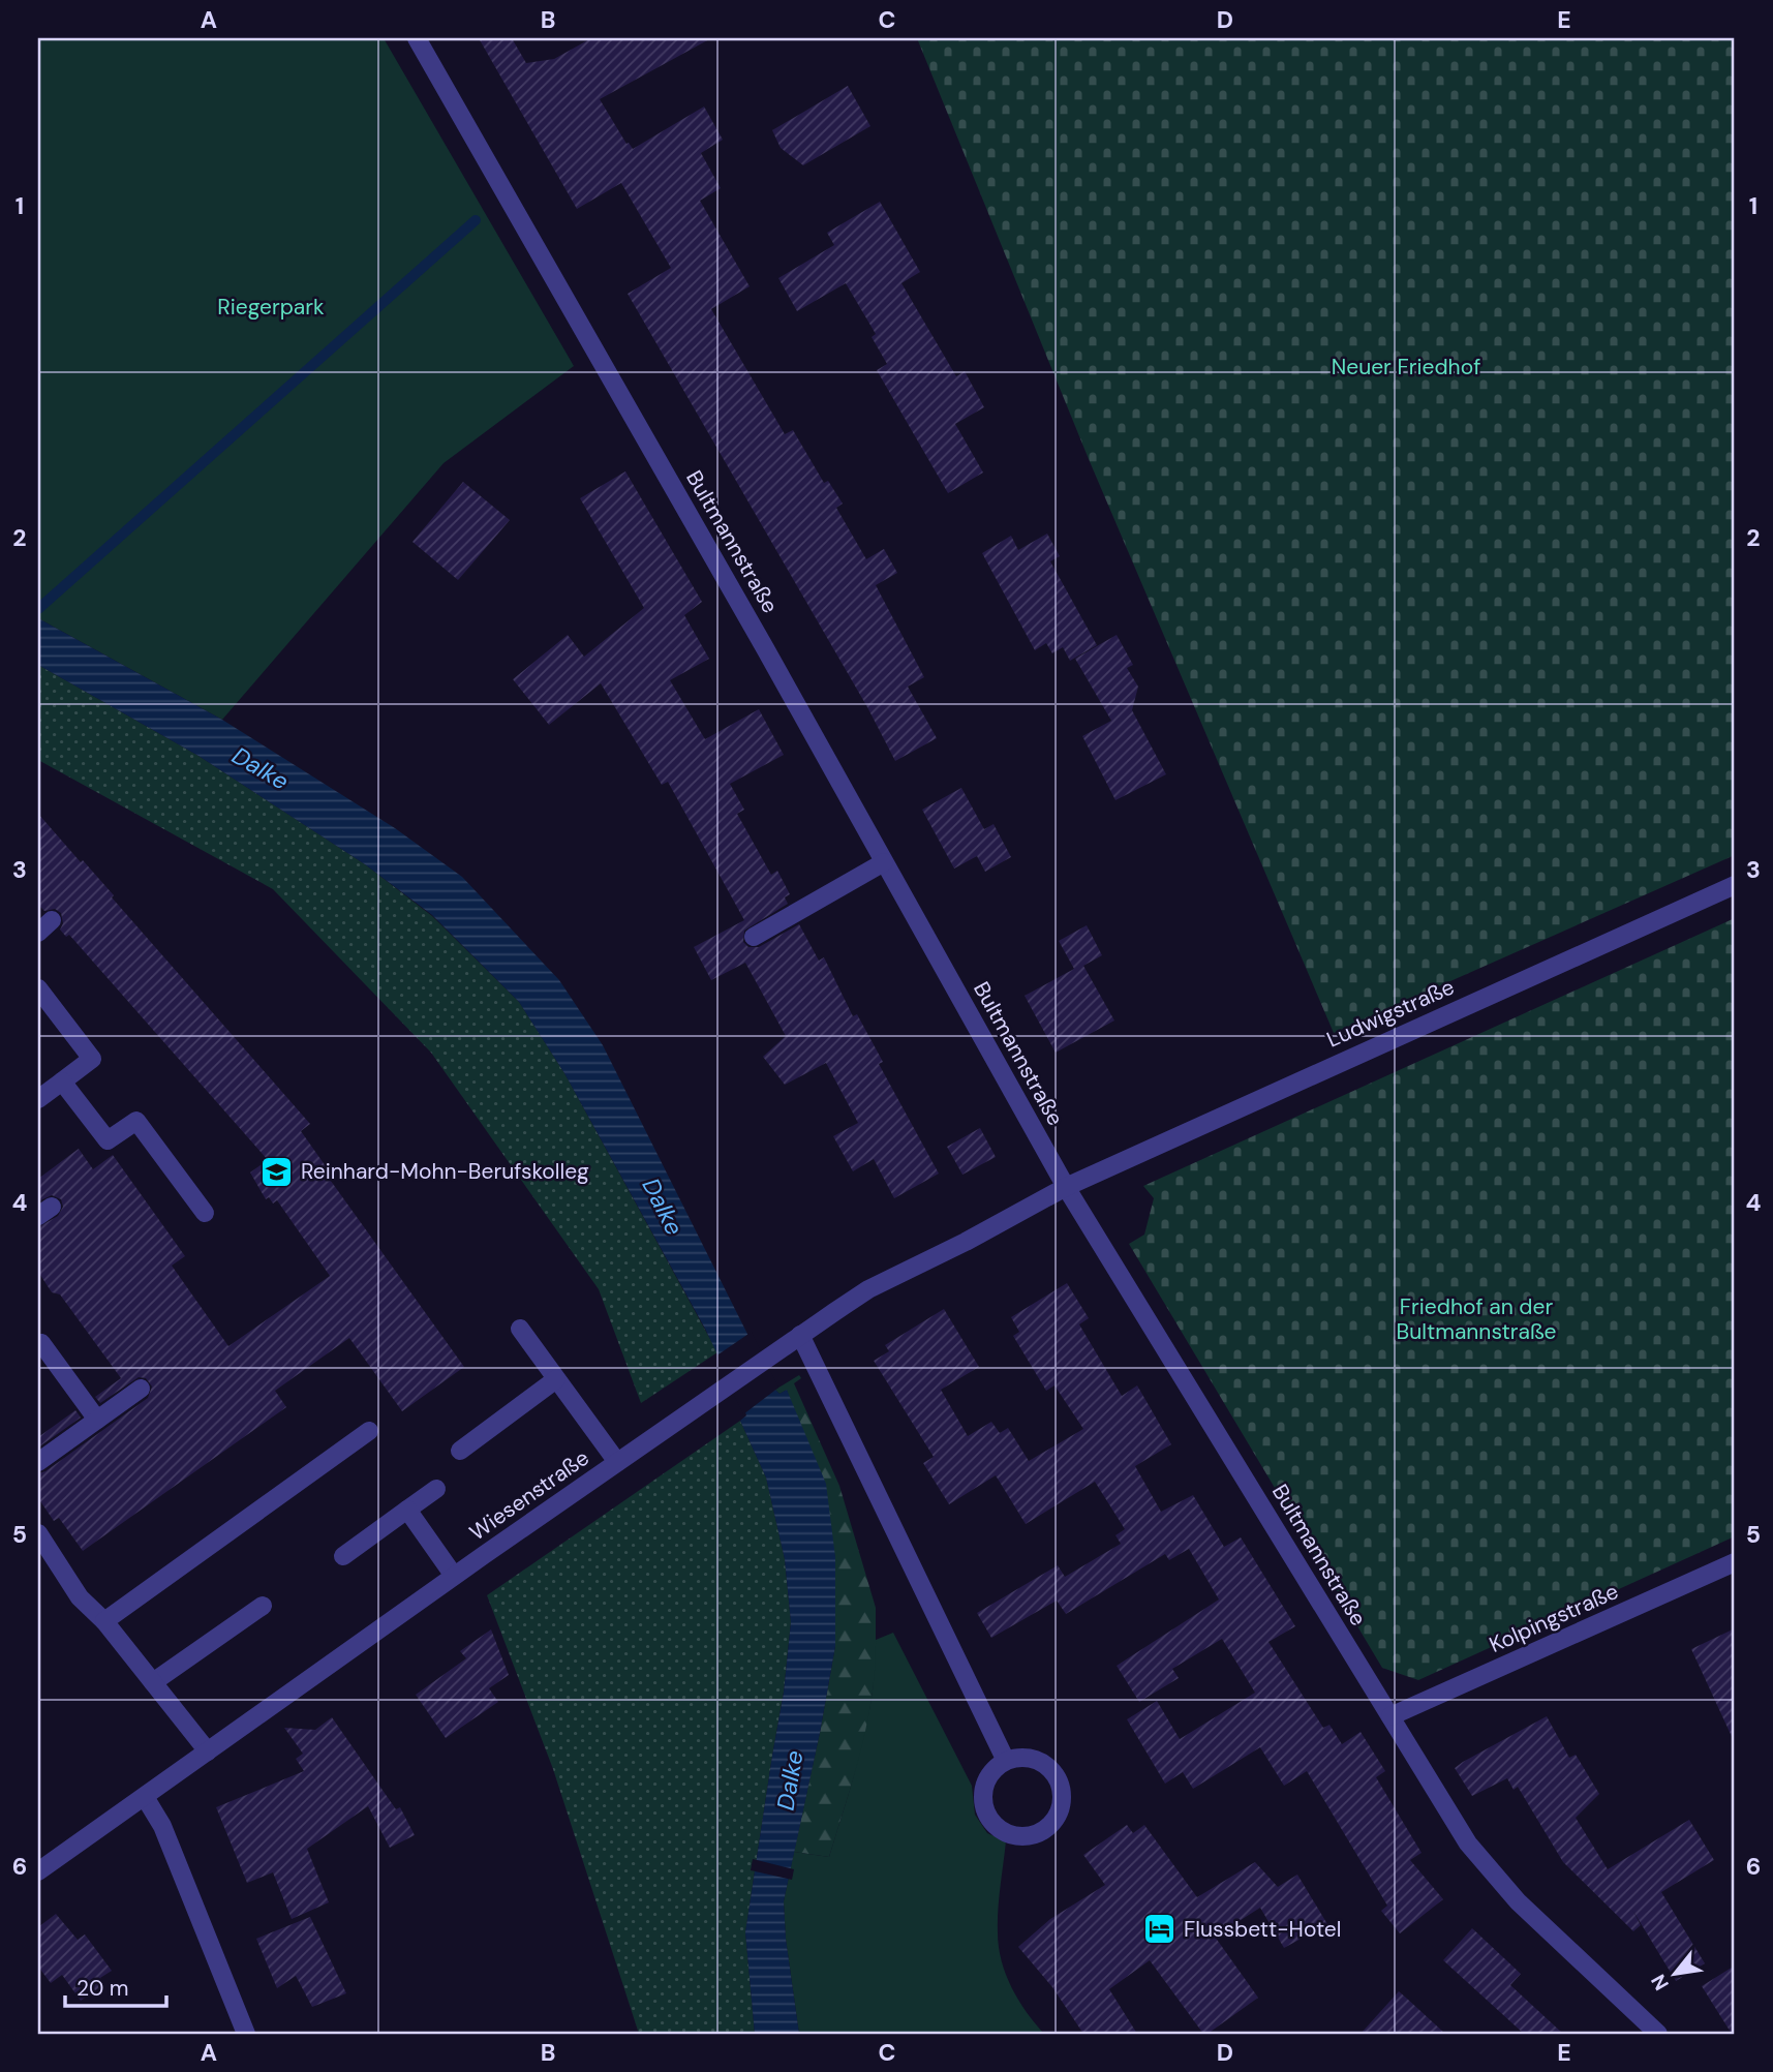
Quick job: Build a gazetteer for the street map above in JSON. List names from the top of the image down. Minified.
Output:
{"streets":{"street":["Bultmannstraße","Ludwigstraße","Wiesenstraße","Kolpingstraße"]},"crossings":[["Bultmannstraße","Ludwigstraße"],["Bultmannstraße","Wiesenstraße"],["Bultmannstraße","Kolpingstraße"],["Ludwigstraße","Wiesenstraße"]],"water":["Dalke"],"parks":["Riegerpark","Neuer Friedhof","Friedhof an der Bultmannstraße"],"places":{"school or university":["Reinhard-Mohn-Berufskolleg"],"hotel":["Flussbett-Hotel"]},"scale_bar":"20 m","north":"bottom left","grid":{"columns":["A","B","C","D","E"],"rows":["1","2","3","4","5","6"]}}
